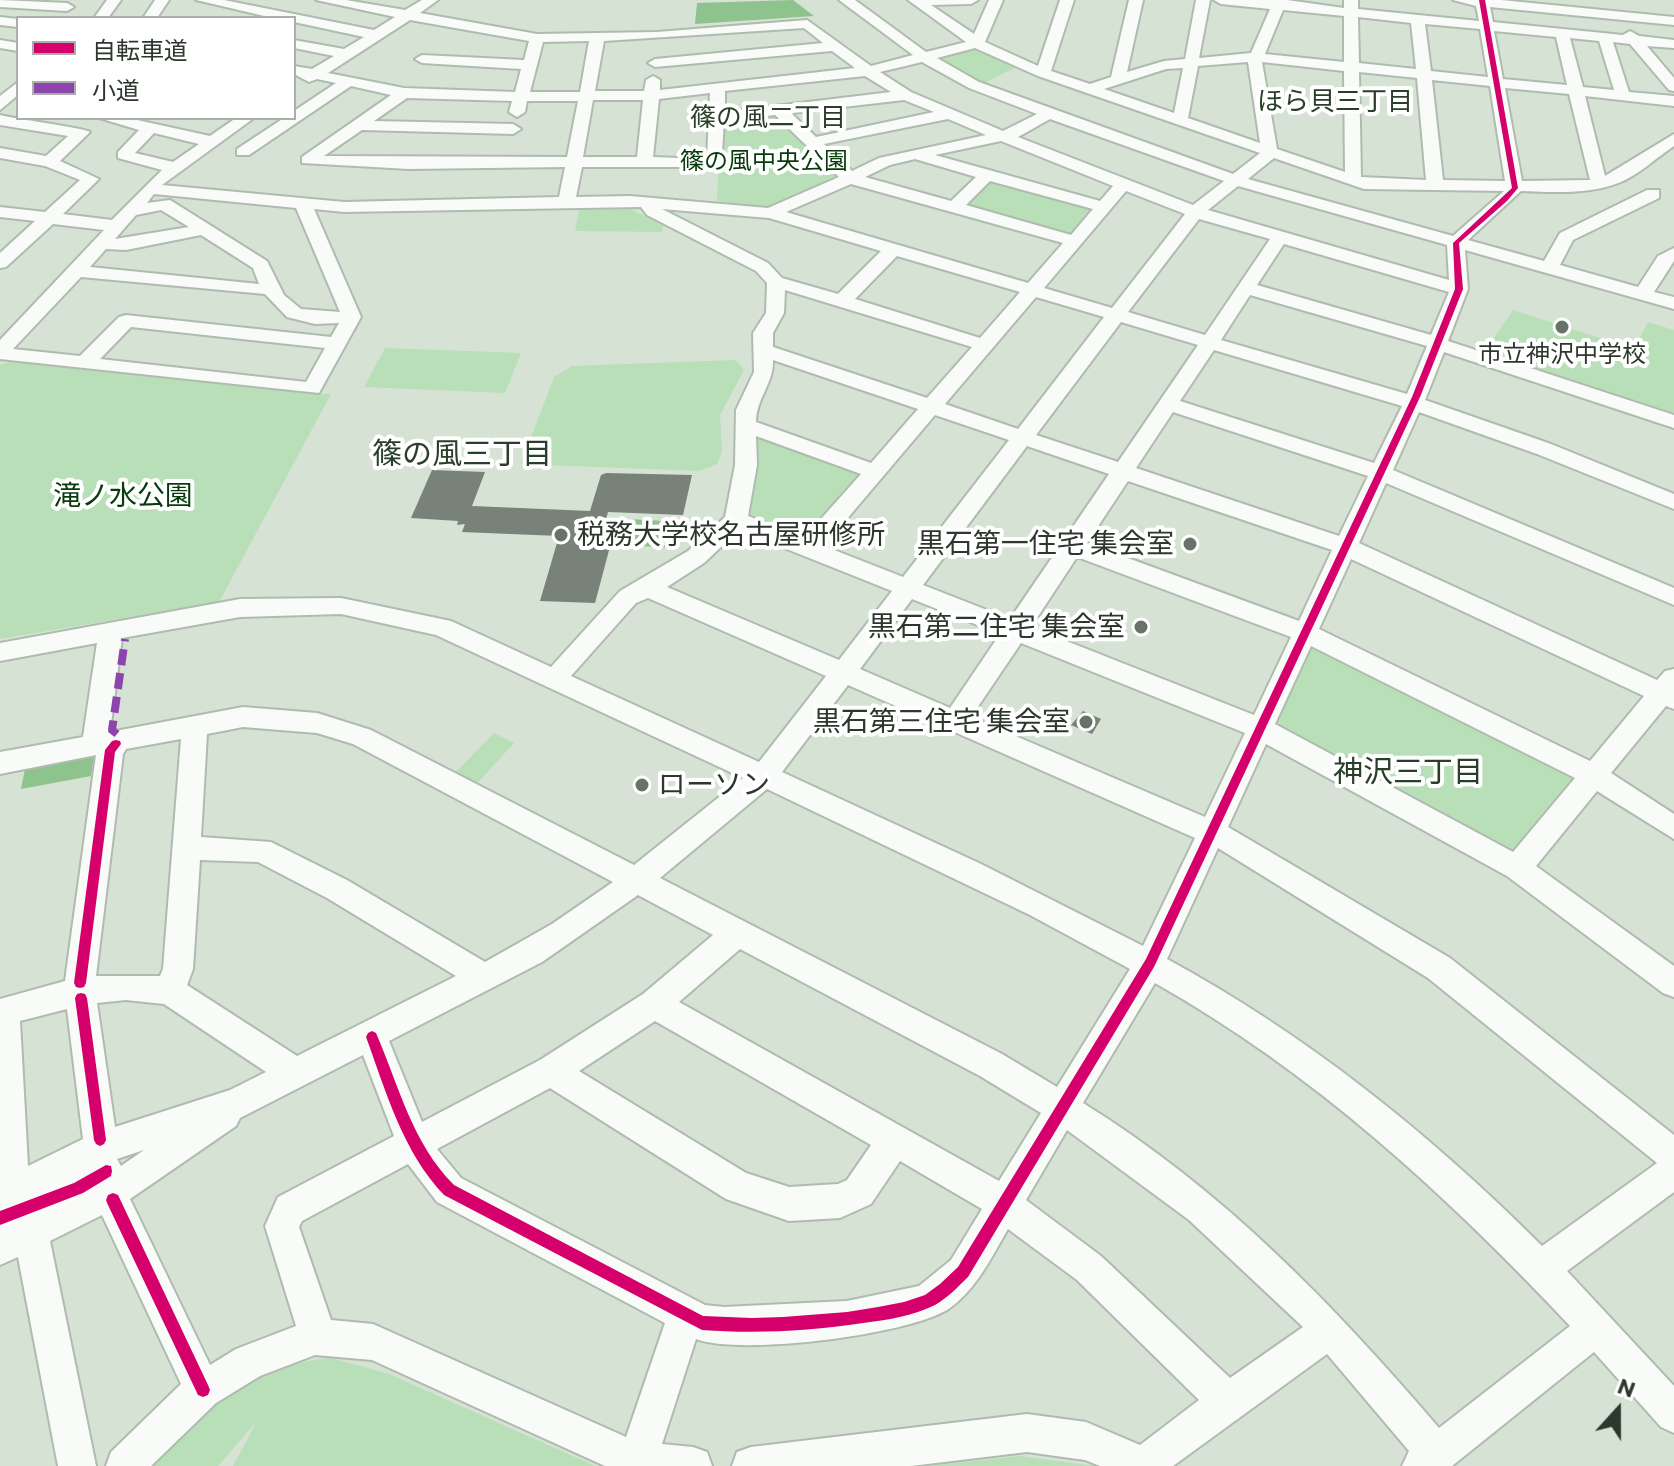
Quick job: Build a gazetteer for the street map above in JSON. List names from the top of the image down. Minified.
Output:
{"districts":["ほら貝三丁目","篠の風二丁目","篠の風三丁目","神沢三丁目"],"parks":["篠の風中央公園","滝ノ水公園"],"places":["市立神沢中学校","税務大学校名古屋研修所","黒石第一住宅 集会室","黒石第二住宅 集会室","黒石第三住宅 集会室","ローソン"],"legend":["自転車道","小道"],"north":"top"}
